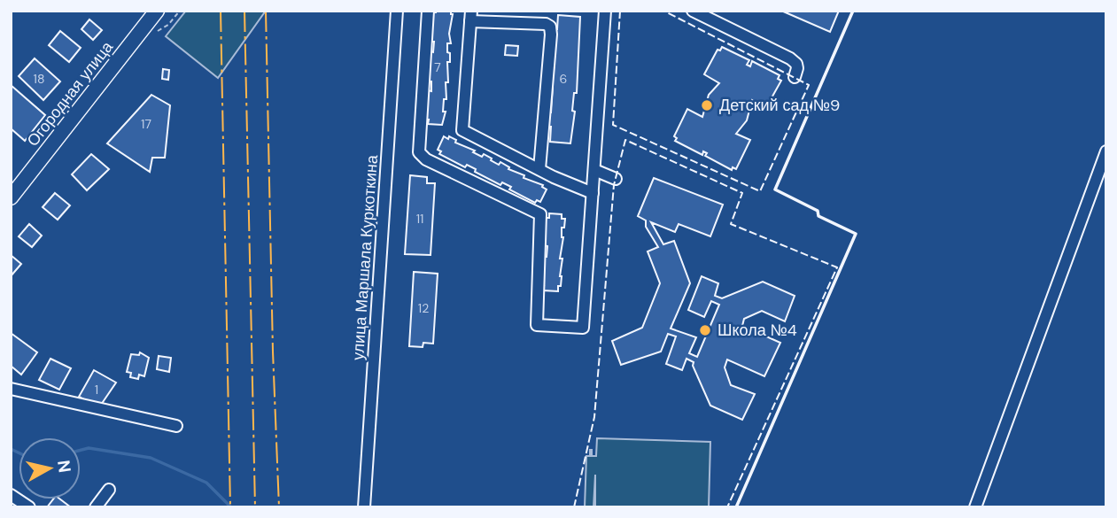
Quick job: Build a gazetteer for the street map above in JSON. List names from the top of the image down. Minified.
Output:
{"streets":{"main road":["Огородная улица"],"street":["улица Маршала Куркоткина"]},"places":["Детский сад №9","Школа №4"],"house_numbers":["7","18","6","17","11","12","1"],"north":"right"}
